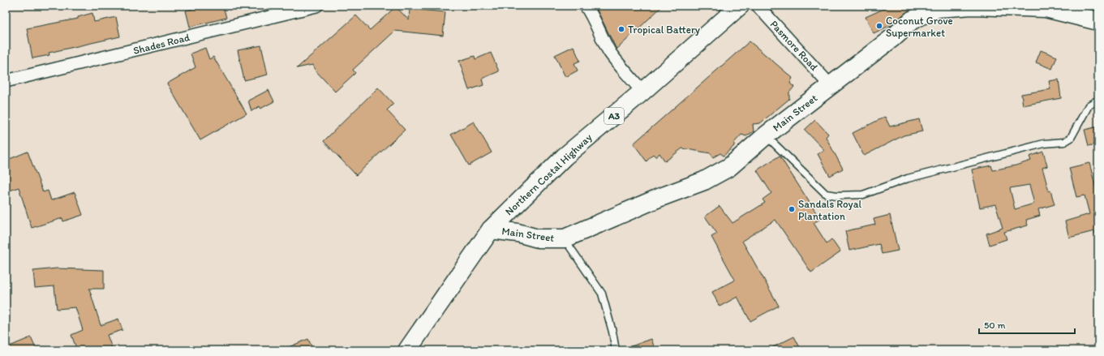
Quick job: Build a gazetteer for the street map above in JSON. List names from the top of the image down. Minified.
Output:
{"streets":{"street":["Shades Road","Pasmore Road","Main Street","A3","Northern Costal Highway"]},"crossings":[["Pasmore Road","Main Street"],["Main Street","A3"],["Main Street","Northern Costal Highway"],["A3","Northern Costal Highway"]],"places":["Coconut Grove Supermarket","Tropical Battery","Sandals Royal Plantation"],"scale_bar":"50 m"}
